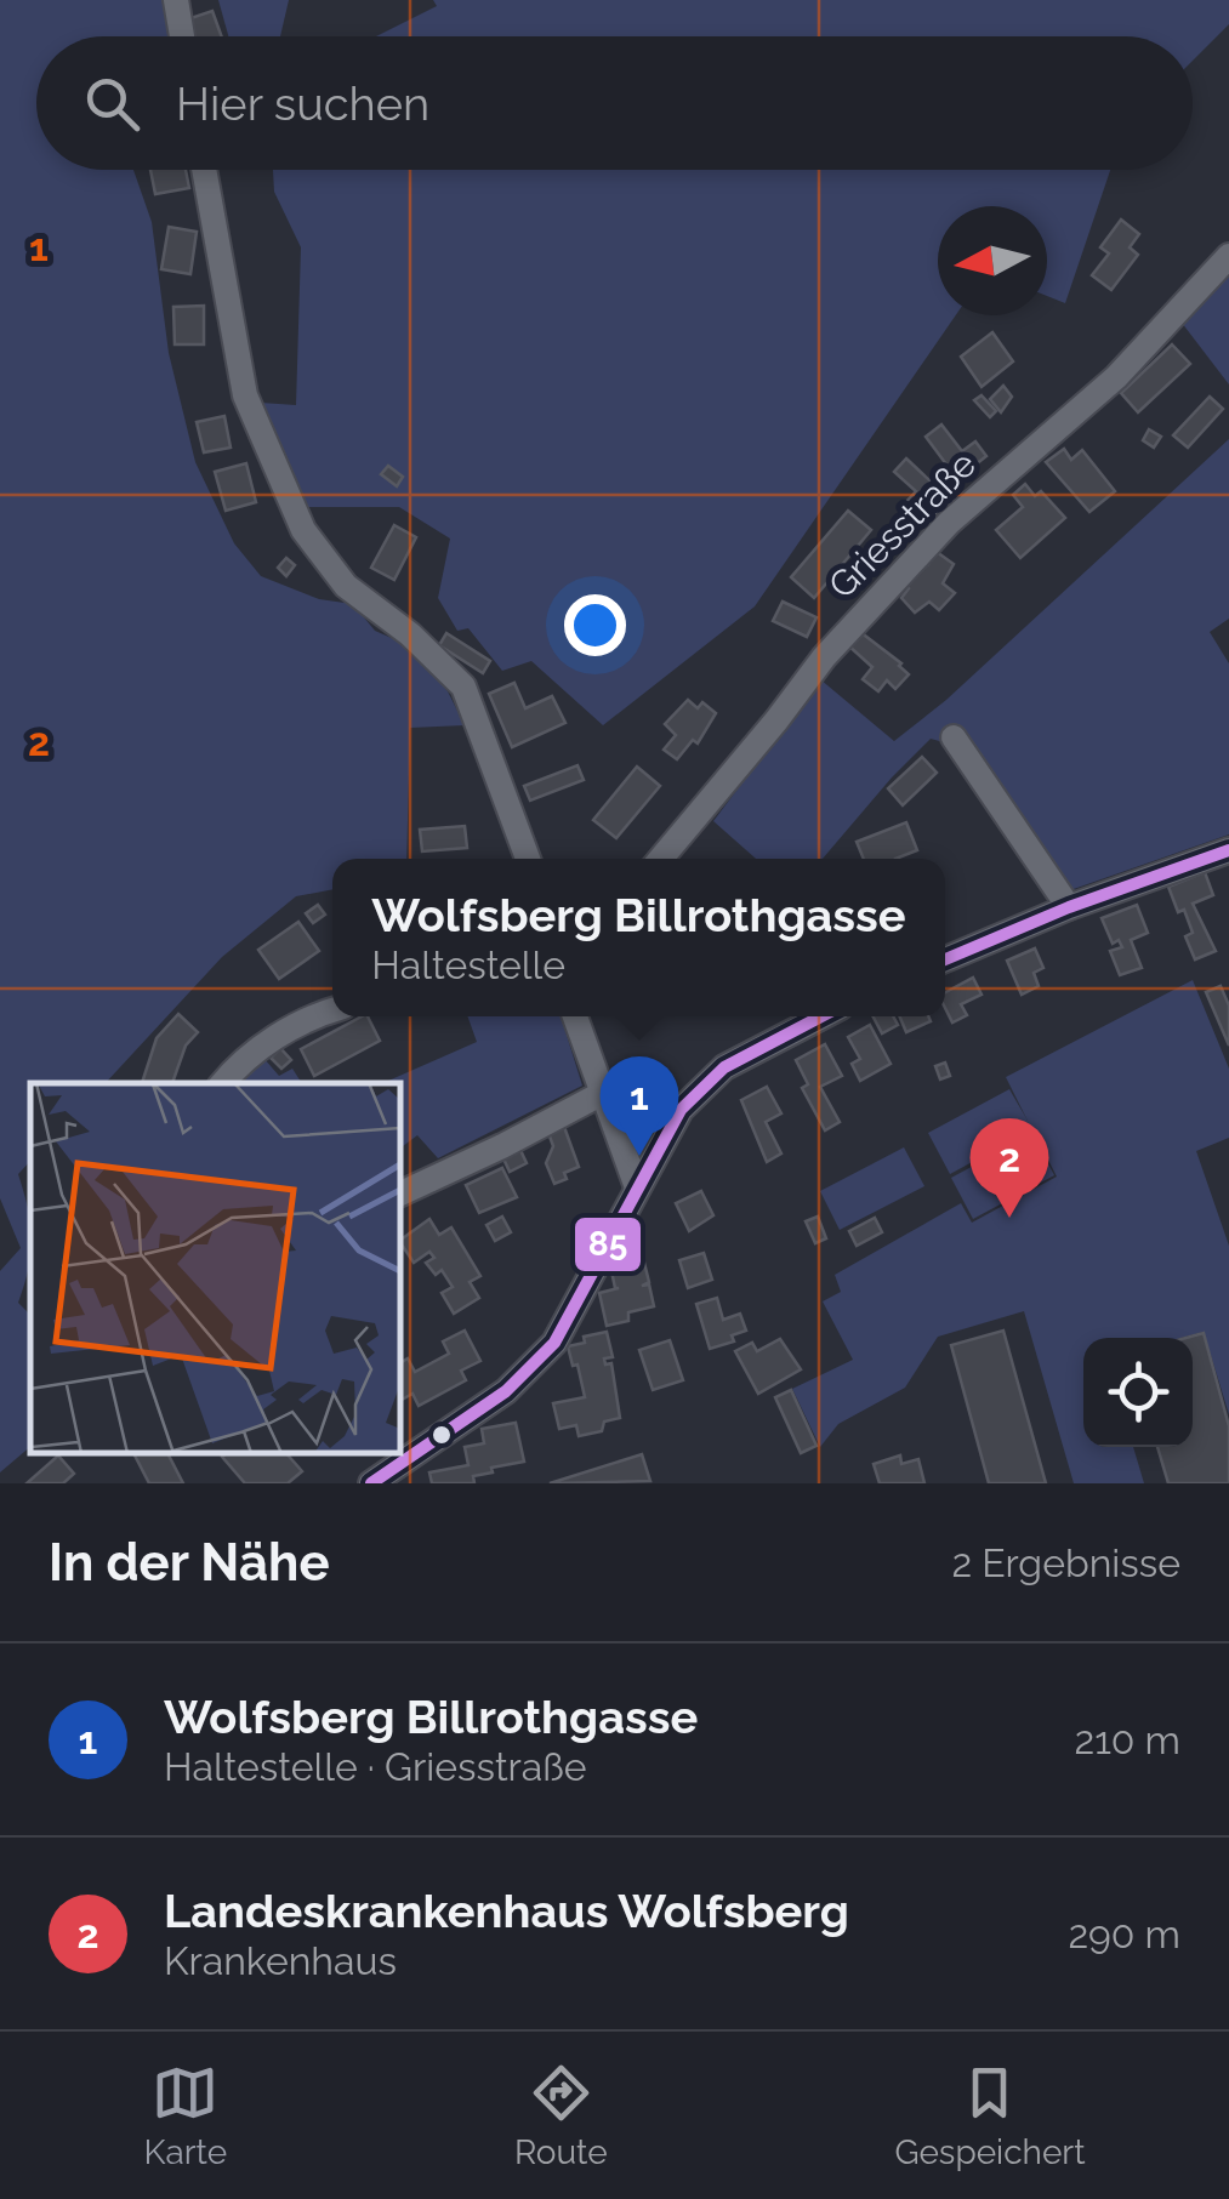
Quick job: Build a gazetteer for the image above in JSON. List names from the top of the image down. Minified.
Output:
{"streets":{"street":["Griesstraße"]},"lines":["transit line 85"],"north":"left","page":{"search":"Hier suchen","popup":["Wolfsberg Billrothgasse","Haltestelle"],"pins":["1","2"],"heading":["In der Nähe","2 Ergebnisse"],"list":[{"mark":"1","name":"Wolfsberg Billrothgasse","note":"Haltestelle · Griesstraße","value":"210 m"},{"mark":"2","name":"Landeskrankenhaus Wolfsberg","note":"Krankenhaus","value":"290 m"}],"nav":["Karte","Route","Gespeichert"]},"grid":{"rows":["1","2"]}}
